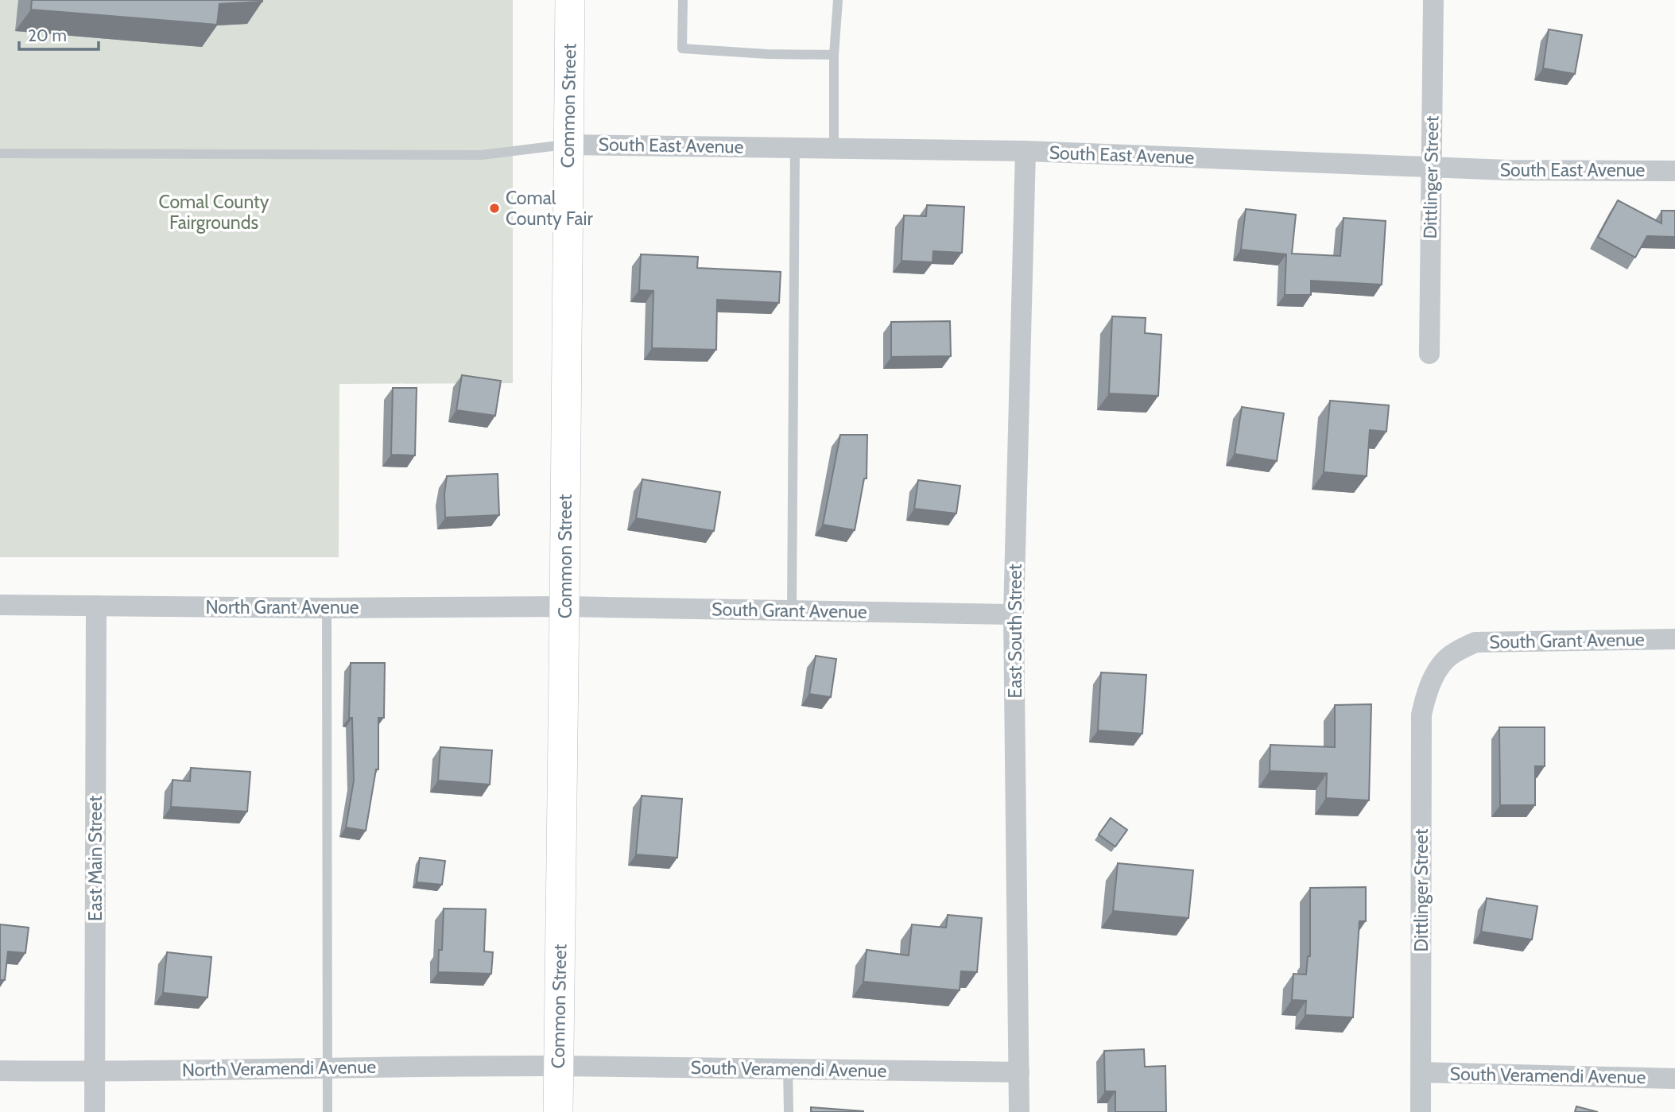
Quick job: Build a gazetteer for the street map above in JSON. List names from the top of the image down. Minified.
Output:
{"streets":{"main road":["Common Street"],"street":["South East Avenue","Dittlinger Street","North Grant Avenue","South Grant Avenue","East South Street","East Main Street","North Veramendi Avenue","South Veramendi Avenue"]},"crossings":[["Common Street","South East Avenue"],["Common Street","North Grant Avenue"],["Common Street","South Grant Avenue"],["Common Street","North Veramendi Avenue"],["Common Street","South Veramendi Avenue"],["South East Avenue","Dittlinger Street"],["South East Avenue","East South Street"],["Dittlinger Street","South Grant Avenue"],["Dittlinger Street","South Veramendi Avenue"],["North Grant Avenue","South Grant Avenue"],["North Grant Avenue","East Main Street"],["South Grant Avenue","East South Street"],["East South Street","South Veramendi Avenue"],["East Main Street","North Veramendi Avenue"],["North Veramendi Avenue","South Veramendi Avenue"]],"parks":["Comal County Fairgrounds"],"places":["Comal County Fair"],"scale_bar":"20 m"}
